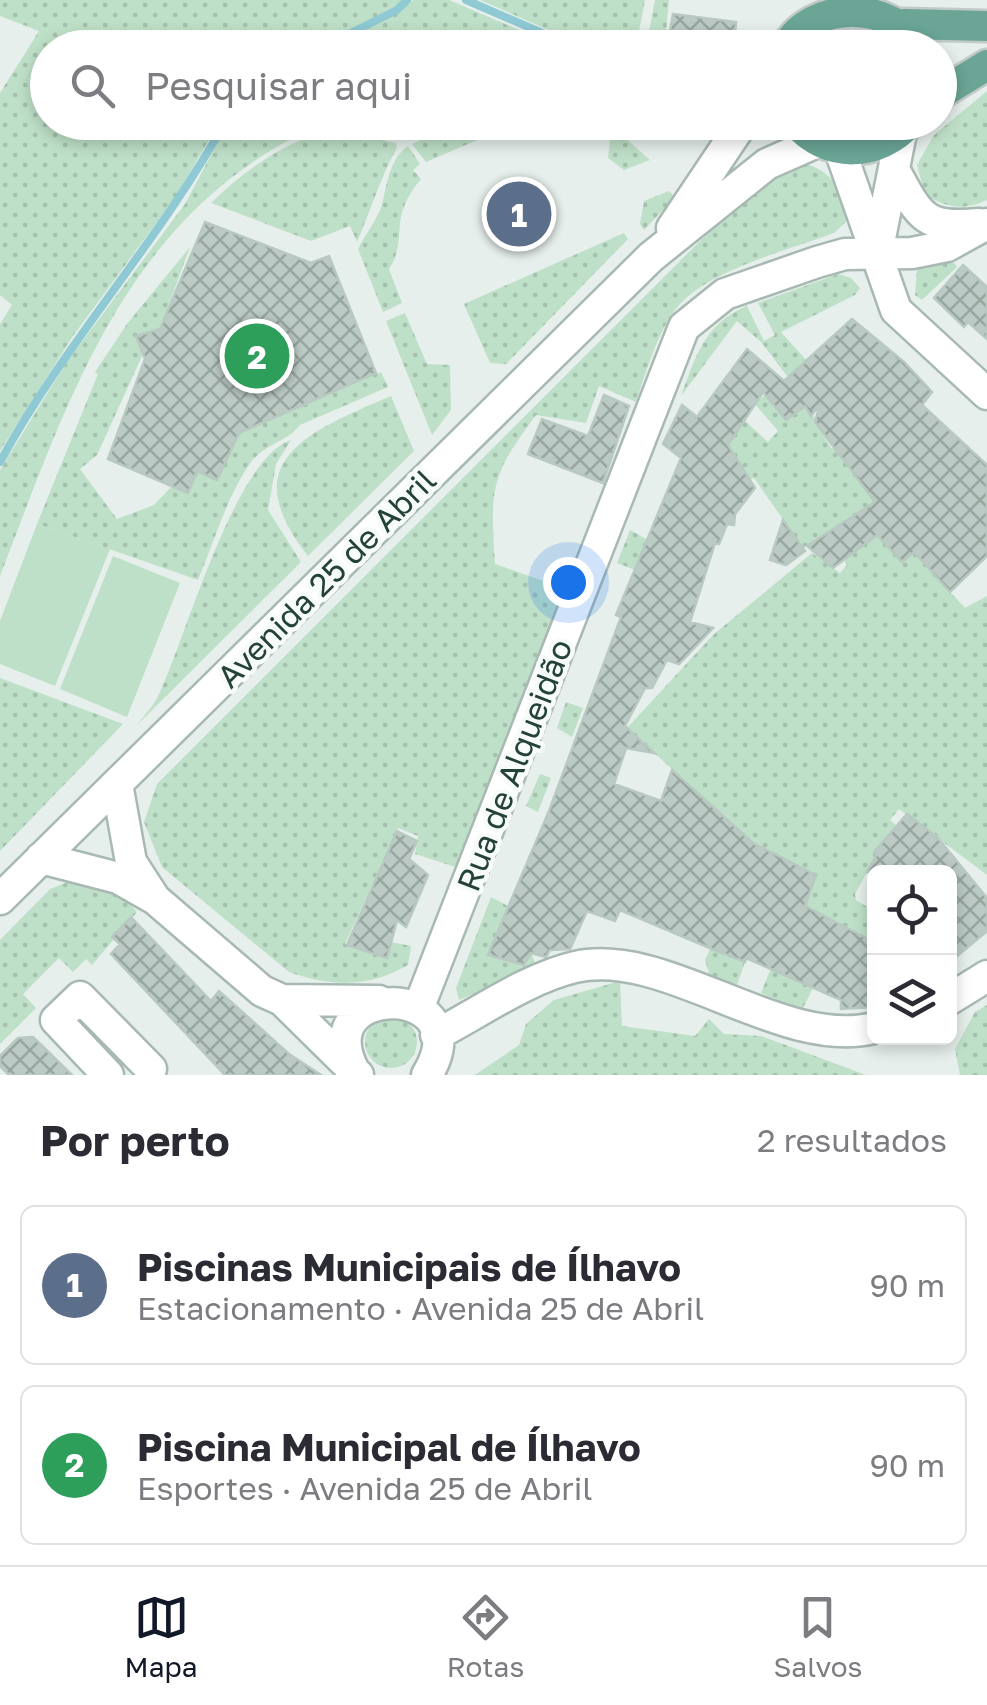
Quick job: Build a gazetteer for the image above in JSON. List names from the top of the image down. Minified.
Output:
{"streets":{"street":["Avenida 25 de Abril","Rua de Alqueidão"]},"page":{"search":"Pesquisar aqui","pins":["1","2"],"heading":["Por perto","2 resultados"],"list":[{"mark":"1","name":"Piscinas Municipais de Ílhavo","note":"Estacionamento · Avenida 25 de Abril","value":"90 m"},{"mark":"2","name":"Piscina Municipal de Ílhavo","note":"Esportes · Avenida 25 de Abril","value":"90 m"}],"nav":["Mapa","Rotas","Salvos"]}}
